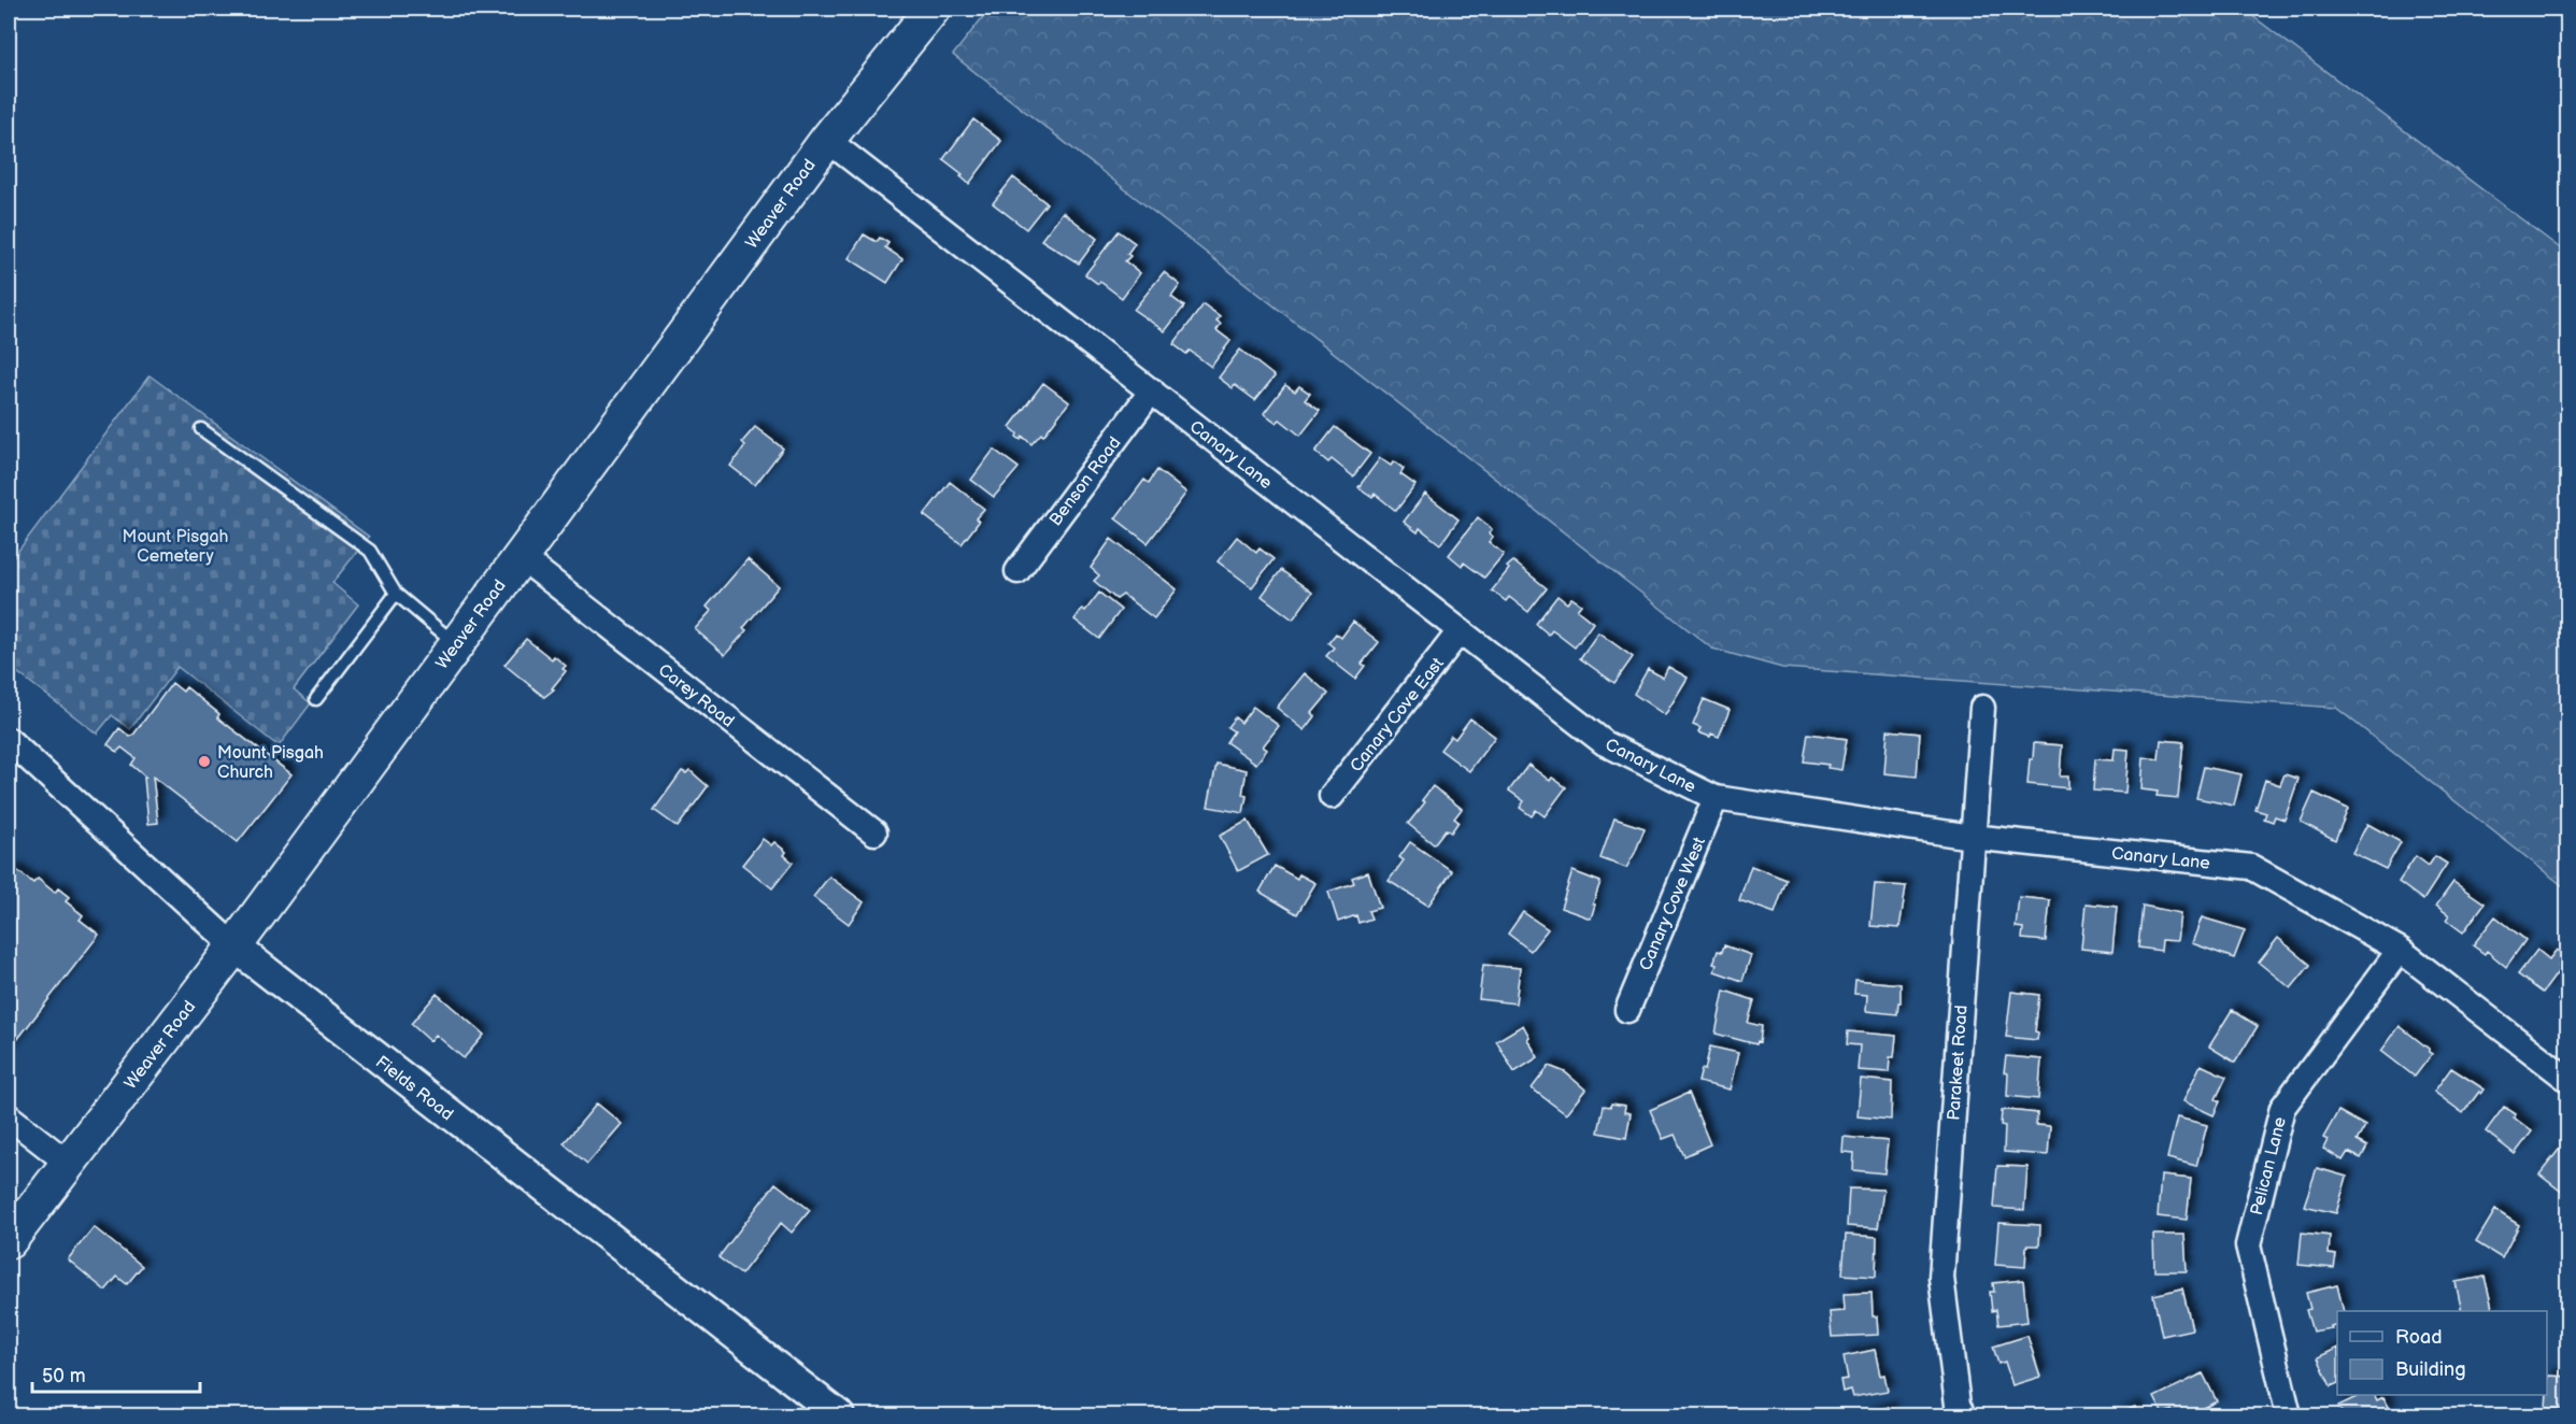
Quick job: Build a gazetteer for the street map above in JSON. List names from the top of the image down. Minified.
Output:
{"streets":{"main road":["Weaver Road"],"street":["Canary Lane","Benson Road","Carey Road","Canary Cove East","Canary Cove West","Parakeet Road","Fields Road","Pelican Lane"]},"crossings":[["Weaver Road","Canary Lane"],["Weaver Road","Carey Road"],["Weaver Road","Fields Road"],["Canary Lane","Benson Road"],["Canary Lane","Canary Cove East"],["Canary Lane","Canary Cove West"],["Canary Lane","Parakeet Road"],["Canary Lane","Pelican Lane"]],"parks":["Mount Pisgah Cemetery"],"places":["Mount Pisgah Church"],"legend":["Road","Building"],"scale_bar":"50 m"}
